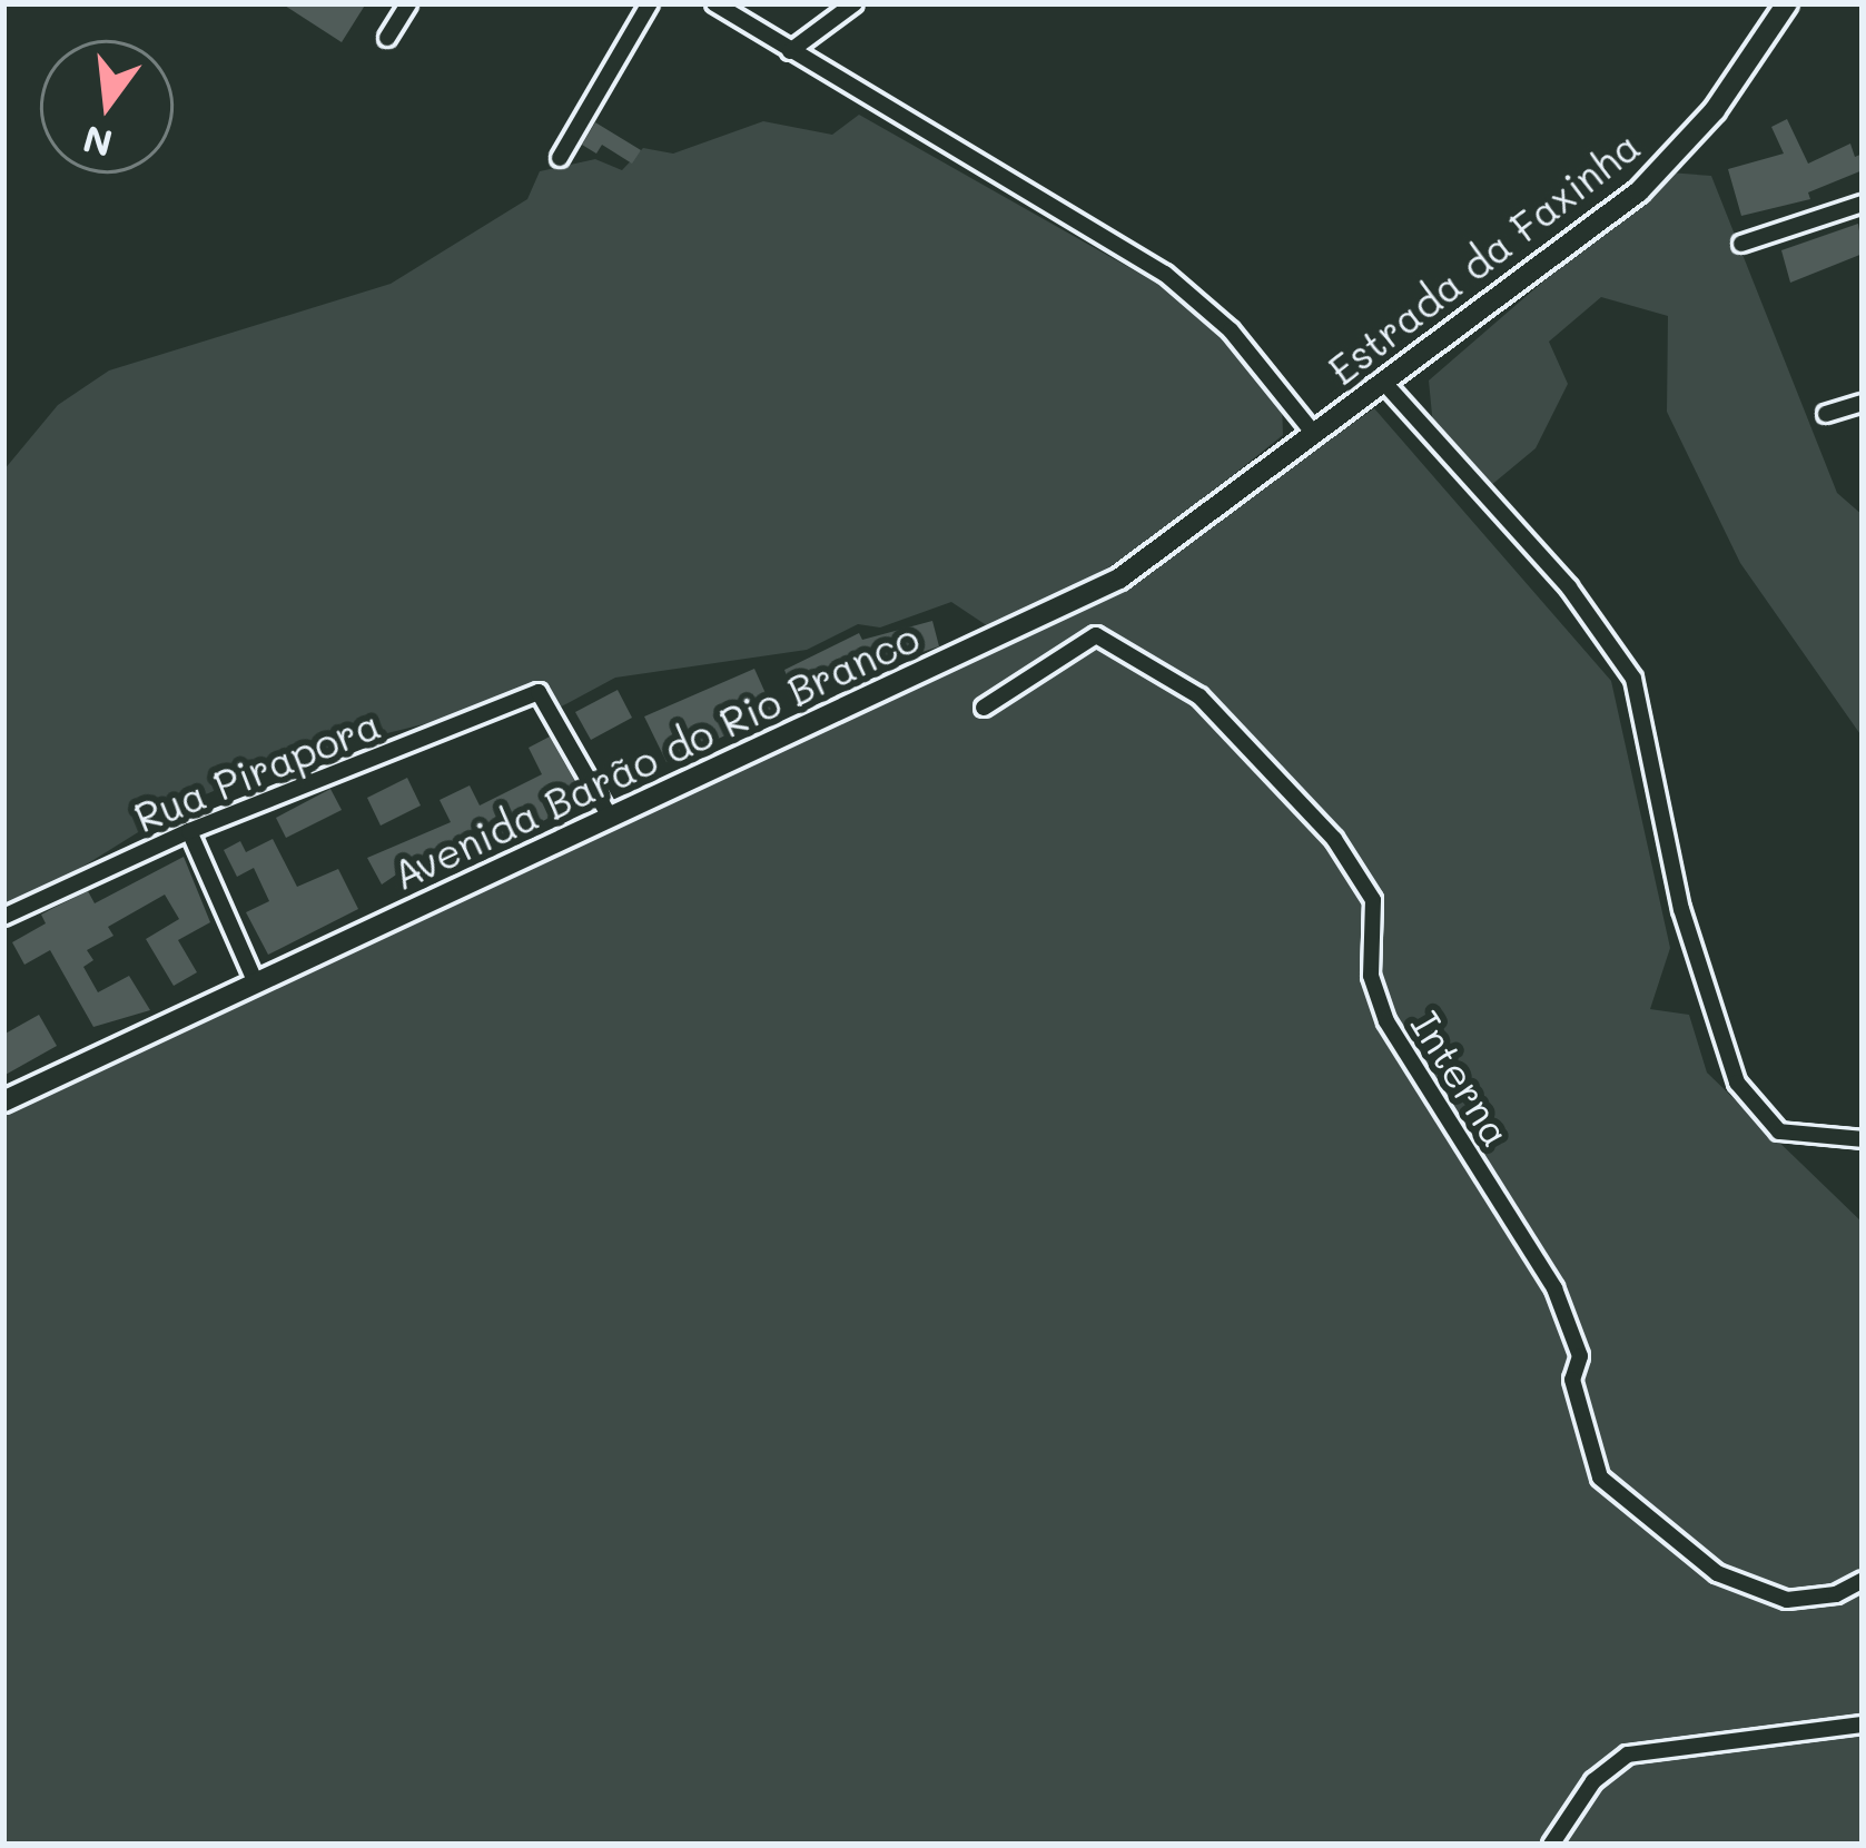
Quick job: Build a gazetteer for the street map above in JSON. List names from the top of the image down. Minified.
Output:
{"streets":{"street":["Estrada da Faxinha","Avenida Barão do Rio Branco","Rua Pirapora","Interna"]},"crossings":[["Estrada da Faxinha","Avenida Barão do Rio Branco"],["Avenida Barão do Rio Branco","Rua Pirapora"]],"north":"bottom"}
